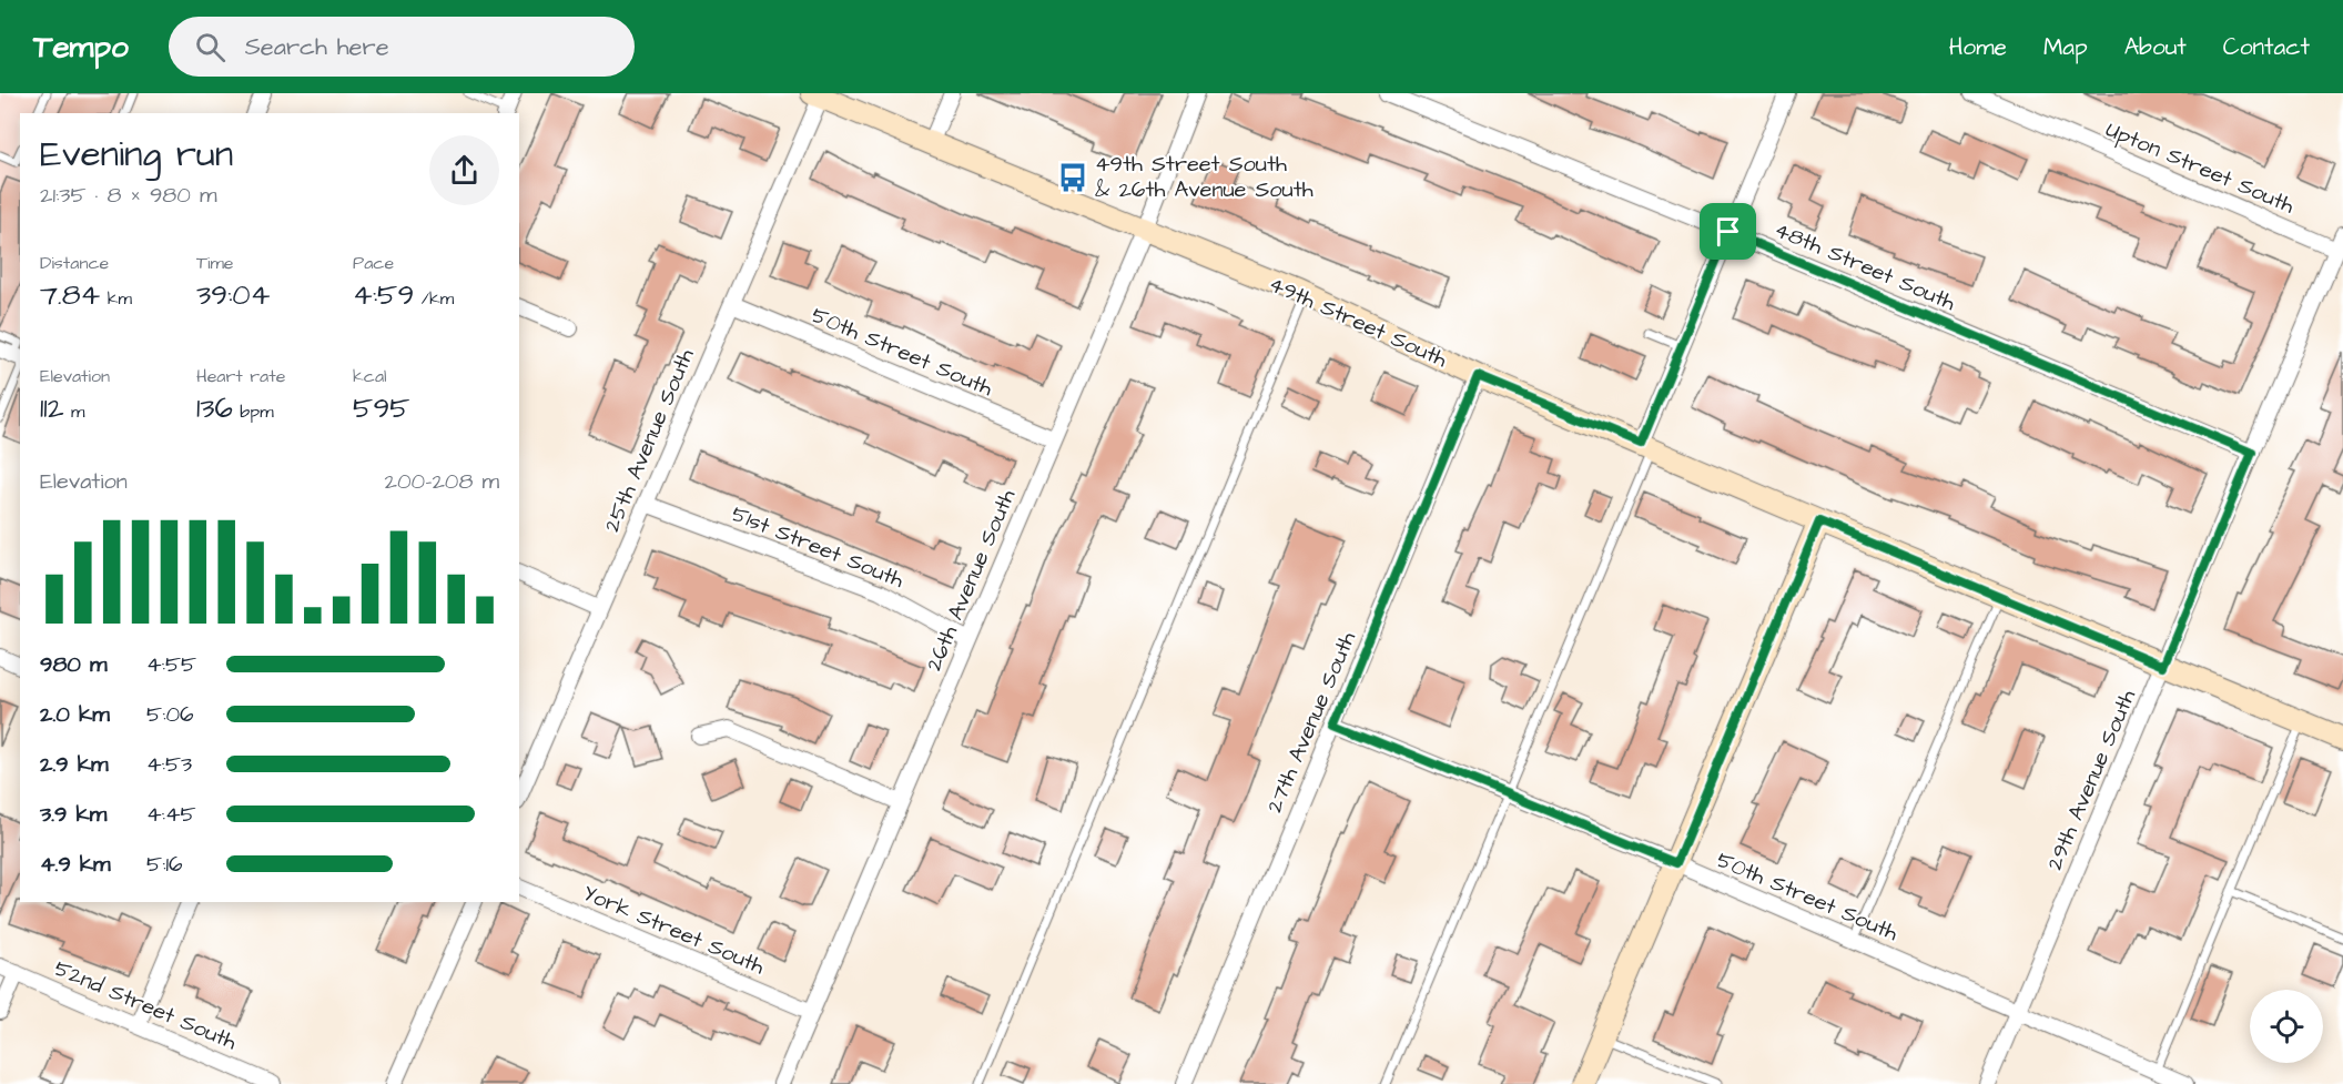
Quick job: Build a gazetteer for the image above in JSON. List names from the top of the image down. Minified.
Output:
{"streets":{"street":["Upton Street South","48th Street South","49th Street South","50th Street South","25th Avenue South","51st Street South","26th Avenue South","27th Avenue South","29th Avenue South","York Street South","52nd Street South"]},"crossings":[["Upton Street South","29th Avenue South"],["48th Street South","29th Avenue South"],["49th Street South","25th Avenue South"],["49th Street South","26th Avenue South"],["49th Street South","27th Avenue South"],["49th Street South","29th Avenue South"],["50th Street South","25th Avenue South"],["50th Street South","26th Avenue South"],["50th Street South","27th Avenue South"],["50th Street South","29th Avenue South"],["25th Avenue South","51st Street South"],["51st Street South","26th Avenue South"],["26th Avenue South","York Street South"]],"places":{"bus stop":["49th Street South & 26th Avenue South"]},"page":{"header":"Tempo","search":"Search here","nav":["Home","Map","About","Contact"],"heading":["Evening run","21:35 · 8 × 980 m"],"stats":[["Distance","7.84 km"],["Time","39:04"],["Pace","4:59 /km"],["Elevation","112 m"],["Heart rate","136 bpm"],["kcal","595"]],"chart":["Elevation","200–208 m"],"list":[{"name":"980 m","note":"4:55"},{"name":"2.0 km","note":"5:06"},{"name":"2.9 km","note":"4:53"},{"name":"3.9 km","note":"4:45"},{"name":"4.9 km","note":"5:16"}]}}
